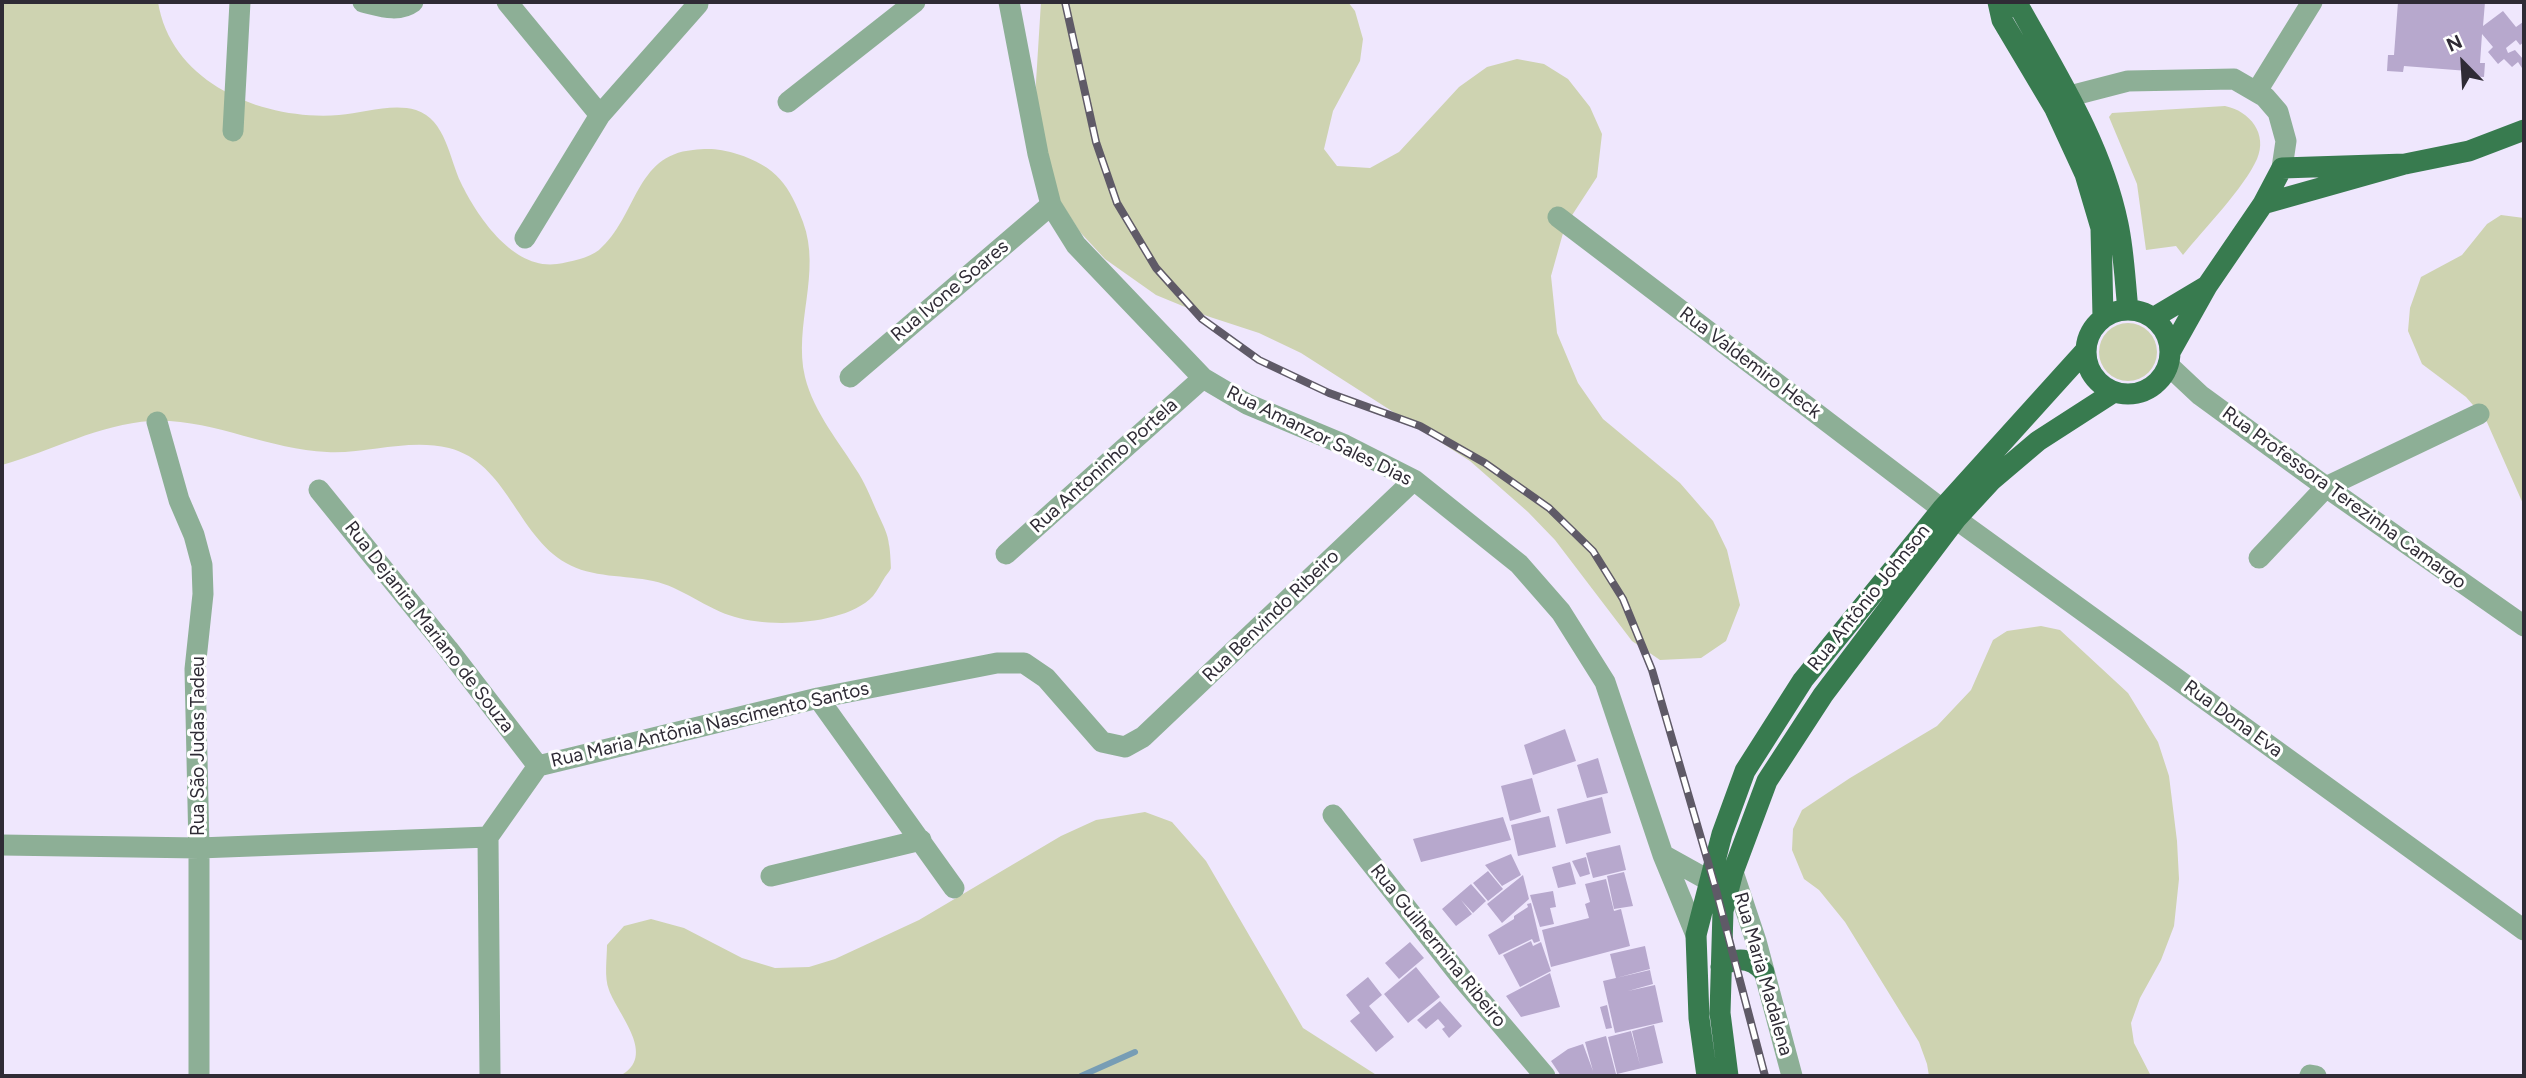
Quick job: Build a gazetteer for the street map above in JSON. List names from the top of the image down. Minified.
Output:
{"streets":{"main road":["Rua Antônio Johnson"],"street":["Rua Ivone Soares","Rua Valdemiro Heck","Rua Amanzor Sales Dias","Rua Antoninho Portela","Rua Professora Terezinha Camargo","Rua Benvindo Ribeiro","Rua Dejanira Mariano de Souza","Rua Dona Eva","Rua Maria Antônia Nascimento Santos","Rua São Judas Tadeu","Rua Guilhermina Ribeiro","Rua Maria Madalena"]},"crossings":[["Rua Ivone Soares","Rua Amanzor Sales Dias"],["Rua Valdemiro Heck","Rua Antônio Johnson"],["Rua Valdemiro Heck","Rua Dona Eva"],["Rua Amanzor Sales Dias","Rua Antoninho Portela"],["Rua Amanzor Sales Dias","Rua Antônio Johnson"],["Rua Amanzor Sales Dias","Rua Benvindo Ribeiro"],["Rua Professora Terezinha Camargo","Rua Antônio Johnson"],["Rua Antônio Johnson","Rua Dona Eva"],["Rua Antônio Johnson","Rua Maria Madalena"],["Rua Benvindo Ribeiro","Rua Maria Antônia Nascimento Santos"],["Rua Dejanira Mariano de Souza","Rua Maria Antônia Nascimento Santos"]],"north":"top left"}
